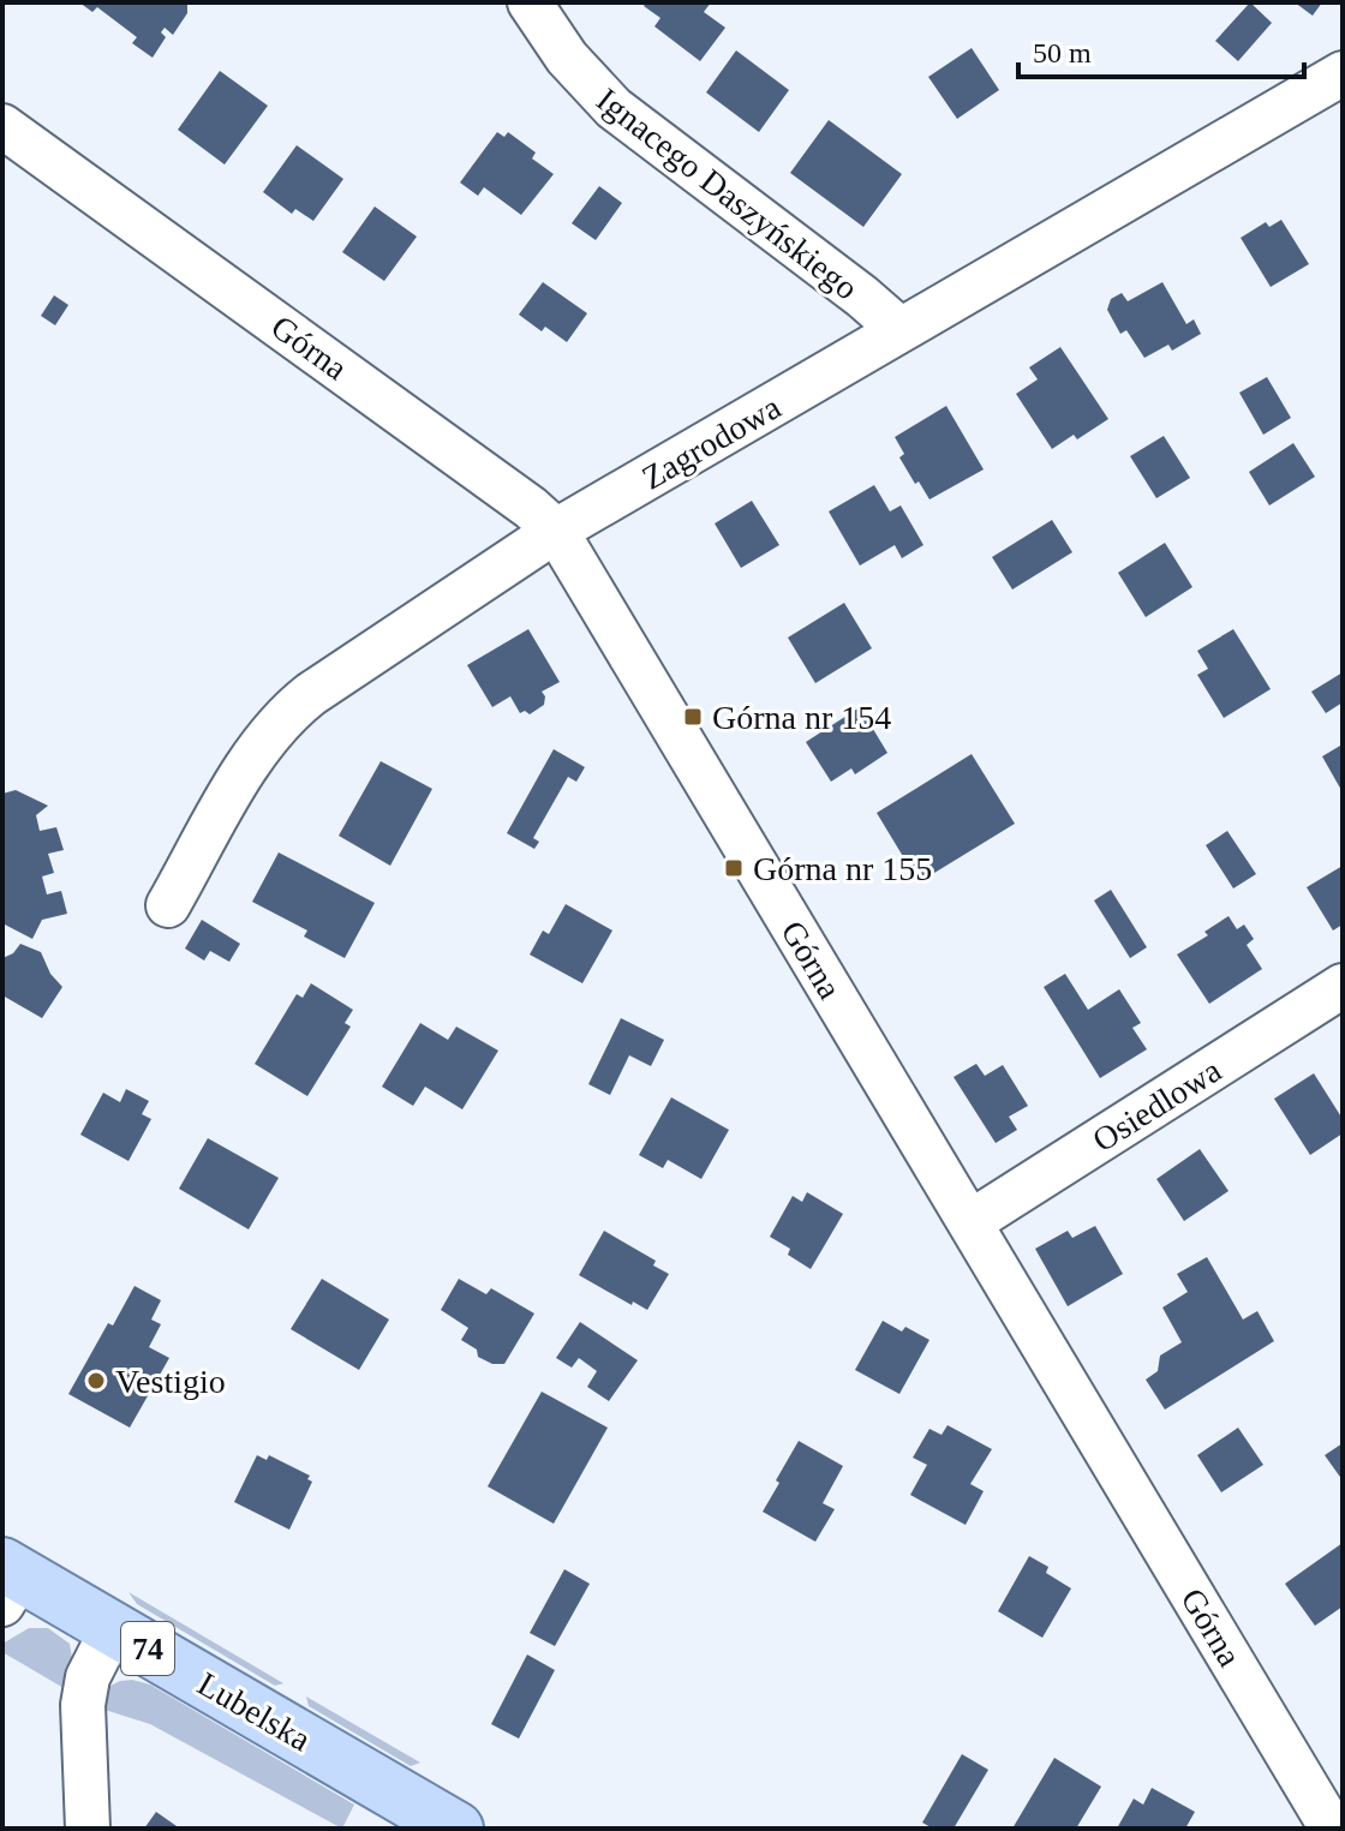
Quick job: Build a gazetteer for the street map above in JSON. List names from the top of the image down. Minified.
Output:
{"streets":{"main road":["74","Lubelska"],"street":["Ignacego Daszyńskiego","Górna","Zagrodowa","Osiedlowa"]},"crossings":[["Ignacego Daszyńskiego","Zagrodowa"],["Górna","Zagrodowa"],["Górna","Osiedlowa"]],"places":{"transit":["Górna nr 154","Górna nr 155"],"other":["Vestigio"]},"scale_bar":"50 m"}
